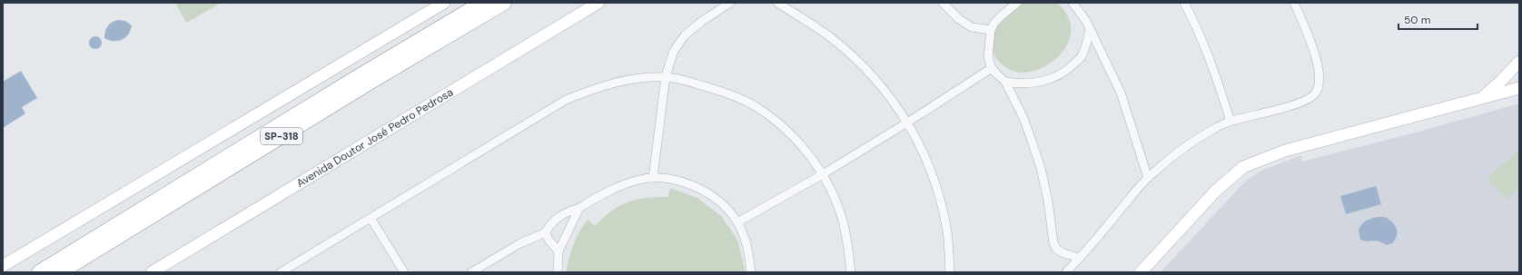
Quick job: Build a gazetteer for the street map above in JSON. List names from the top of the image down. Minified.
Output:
{"streets":{"highway":["SP-318"],"street":["Avenida Doutor José Pedro Pedrosa"]},"scale_bar":"50 m"}
